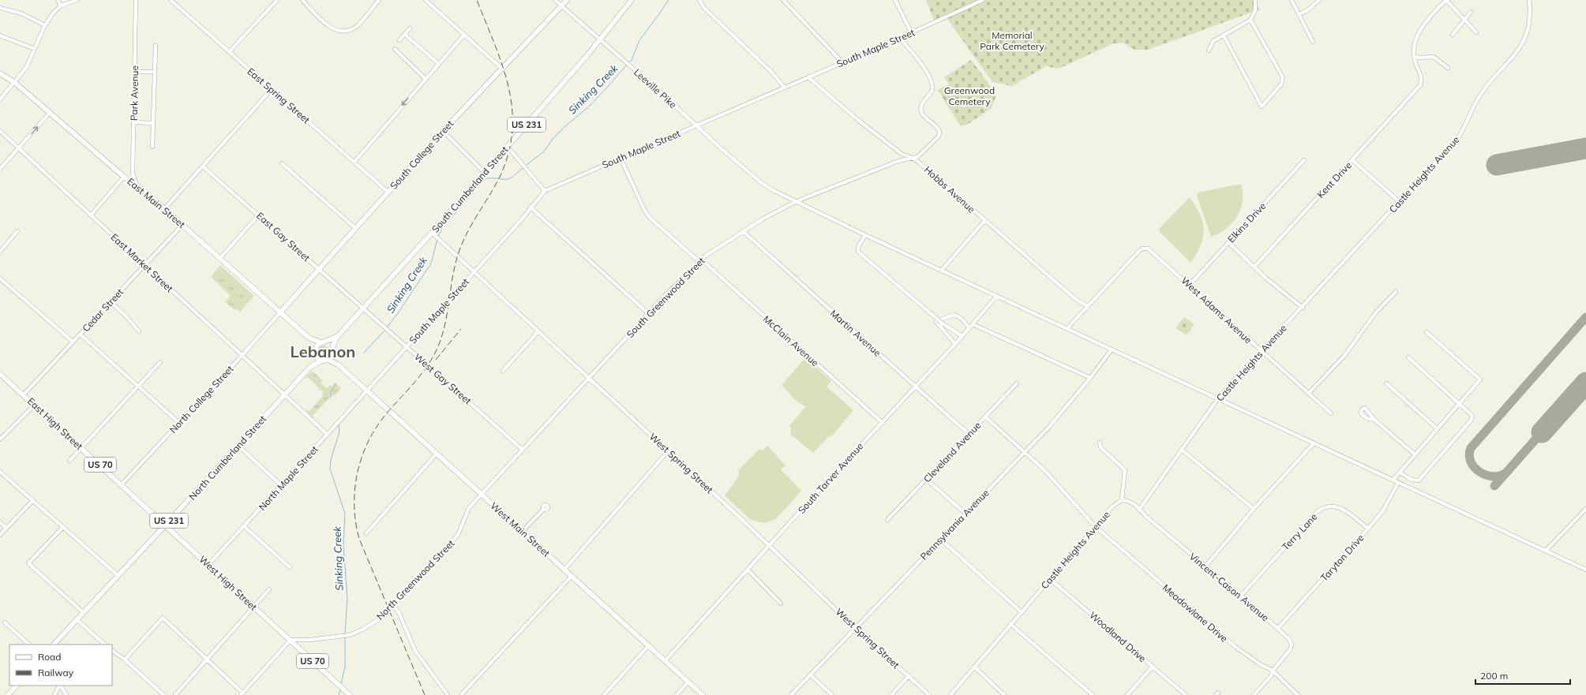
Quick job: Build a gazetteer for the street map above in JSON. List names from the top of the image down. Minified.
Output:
{"streets":{"main road":["US 231","South College Street","South Cumberland Street","East Main Street","East High Street","North Cumberland Street","US 70","West Main Street","West High Street"],"street":["South Maple Street","Leeville Pike","Park Avenue","East Spring Street","Castle Heights Avenue","Kent Drive","Hobbs Avenue","Elkins Drive","East Gay Street","East Market Street","South Greenwood Street","Cedar Street","West Adams Avenue","Martin Avenue","McClain Avenue","West Gay Street","North College Street","Cleveland Avenue","West Spring Street","North Maple Street","South Tarver Avenue","Pennsylvania Avenue","Terry Lane","Taryton Drive","North Greenwood Street","Vincent-Cason Avenue","Meadowlane Drive","Woodland Drive"]},"crossings":[["South Maple Street","Leeville Pike"],["South Maple Street","Hobbs Avenue"],["South Maple Street","McClain Avenue"],["South Maple Street","West Gay Street"],["South Maple Street","West Spring Street"],["South Maple Street","North Maple Street"],["South Maple Street","West Main Street"],["Leeville Pike","South College Street"],["Leeville Pike","Castle Heights Avenue"],["Leeville Pike","South Cumberland Street"],["Leeville Pike","South Greenwood Street"],["Leeville Pike","South Tarver Avenue"],["Leeville Pike","Pennsylvania Avenue"],["Leeville Pike","Taryton Drive"],["Park Avenue","East Main Street"],["East Spring Street","South College Street"],["US 231","South Cumberland Street"],["US 231","East Main Street"],["US 231","North Cumberland Street"],["US 231","West Main Street"],["South College Street","East Main Street"],["South College Street","East Gay Street"],["South College Street","North College Street"],["Castle Heights Avenue","West Adams Avenue"],["Castle Heights Avenue","Vincent-Cason Avenue"],["Castle Heights Avenue","Meadowlane Drive"],["Castle Heights Avenue","Woodland Drive"],["South Cumberland Street","East Main Street"],["South Cumberland Street","East Gay Street"],["South Cumberland Street","West Gay Street"],["South Cumberland Street","North Cumberland Street"],["South Cumberland Street","West Spring Street"],["South Cumberland Street","West Main Street"],["Hobbs Avenue","South Greenwood Street"],["Hobbs Avenue","West Adams Avenue"],["East Main Street","Cedar Street"],["East Main Street","North College Street"],["East Main Street","North Cumberland Street"],["East Main Street","West Main Street"],["Elkins Drive","West Adams Avenue"],["East Gay Street","West Gay Street"],["East Market Street","Cedar Street"],["East Market Street","North College Street"],["East Market Street","North Cumberland Street"],["East Market Street","North Maple Street"],["South Greenwood Street","Martin Avenue"],["South Greenwood Street","McClain Avenue"],["South Greenwood Street","West Gay Street"],["South Greenwood Street","West Spring Street"],["South Greenwood Street","West Main Street"],["South Greenwood Street","North Greenwood Street"],["Cedar Street","East High Street"],["Martin Avenue","Cleveland Avenue"],["Martin Avenue","South Tarver Avenue"],["McClain Avenue","South Tarver Avenue"],["North College Street","East High Street"],["East High Street","North Cumberland Street"],["East High Street","West High Street"],["North Cumberland Street","West Main Street"],["North Cumberland Street","West High Street"],["West Spring Street","South Tarver Avenue"],["West Spring Street","Pennsylvania Avenue"],["US 70","North Greenwood Street"],["US 70","West High Street"],["North Maple Street","West Main Street"],["North Maple Street","West High Street"],["South Tarver Avenue","West Main Street"],["West Main Street","North Greenwood Street"],["Terry Lane","Taryton Drive"],["Terry Lane","Vincent-Cason Avenue"],["Taryton Drive","Vincent-Cason Avenue"],["North Greenwood Street","West High Street"],["Vincent-Cason Avenue","Meadowlane Drive"]],"districts":["Lebanon"],"water":["Sinking Creek"],"parks":["Memorial Park Cemetery","Greenwood Cemetery"],"legend":["Road","Railway"],"scale_bar":"200 m"}
